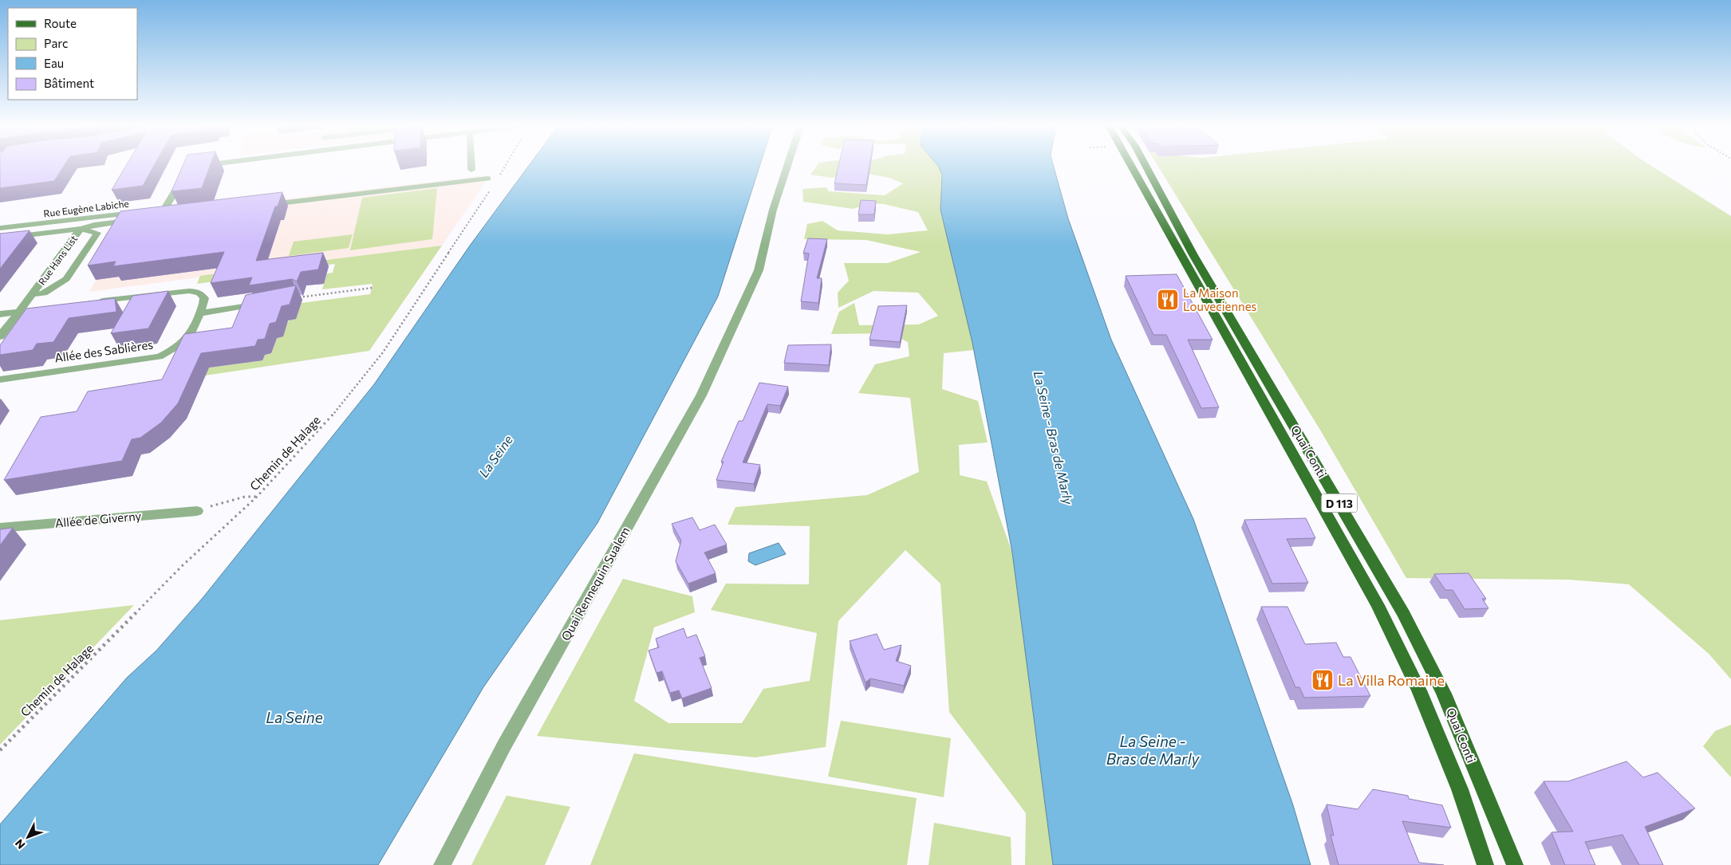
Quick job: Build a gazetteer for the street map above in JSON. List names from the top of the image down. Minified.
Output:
{"streets":{"main road":["Quai Conti","D 113"],"street":["Rue Eugène Labiche","Rue Hans List","Allée de Giverny","Quai Rennequin Sualem"],"lane":["Allée des Sablières"],"path":["Chemin de Halage"]},"water":["La Seine - Bras de Marly","La Seine"],"places":{"restaurant":["La Maison Louveciennes","La Villa Romaine"]},"legend":["Route","Parc","Eau","Bâtiment"],"north":"bottom left"}
